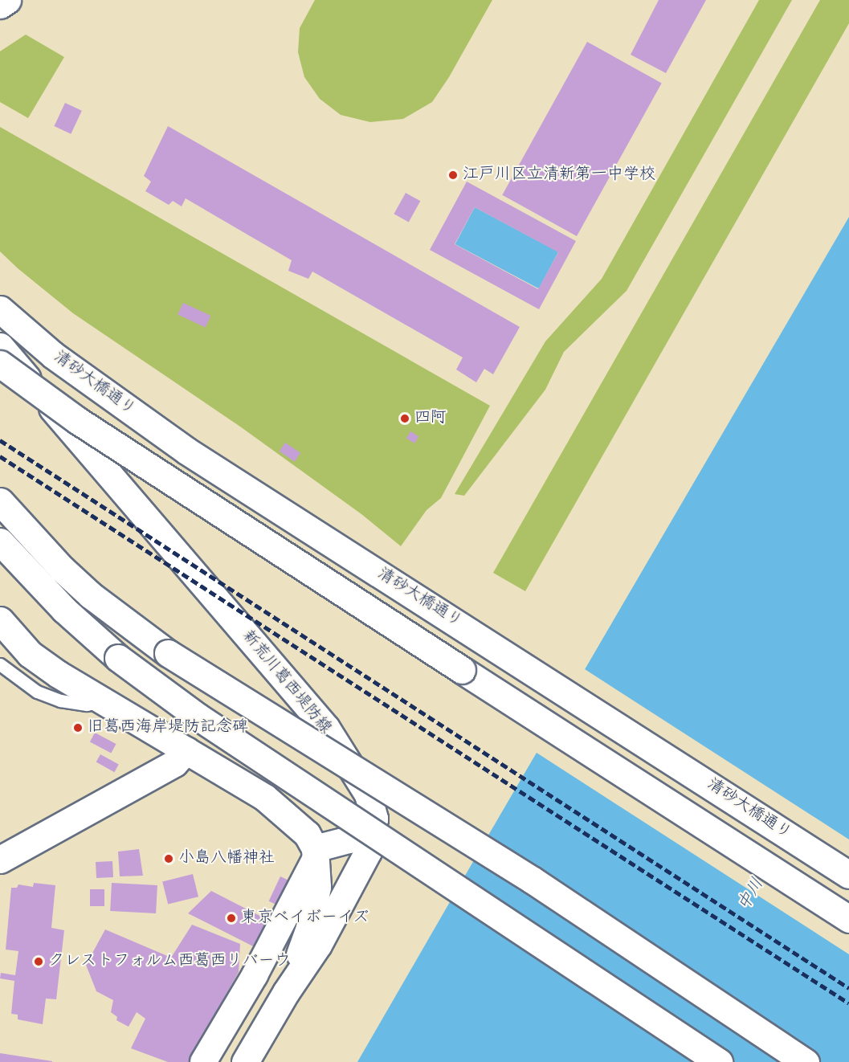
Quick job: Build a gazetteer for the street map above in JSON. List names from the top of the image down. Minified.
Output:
{"streets":{"main road":["清砂大橋通り","新荒川葛西堤防線"]},"water":["中川"],"places":["江戸川区立清新第一中学校","四阿","旧葛西海岸堤防記念碑","小島八幡神社","東京ベイボーイズ","クレストフォルム西葛西リバーウ"]}
